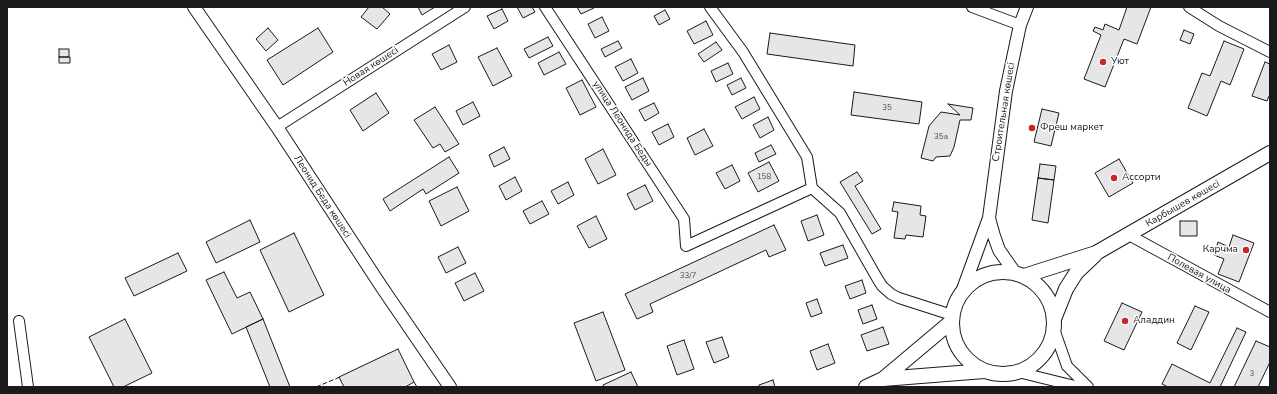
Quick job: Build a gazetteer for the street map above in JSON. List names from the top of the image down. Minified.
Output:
{"streets":{"main road":["Карбышев көшесі"],"street":["Новая көшесі","Строительная көшесі","улица Леонида Беды","Леонид Беда көшесі","Полевая улица"]},"crossings":[["Новая көшесі","Леонид Беда көшесі"],["Карбышев көшесі","Полевая улица"]],"places":["Уют","Фреш маркет","Ассорти","Карчма","Аладдин"],"house_numbers":["35","35а","158","33/7","3"]}
